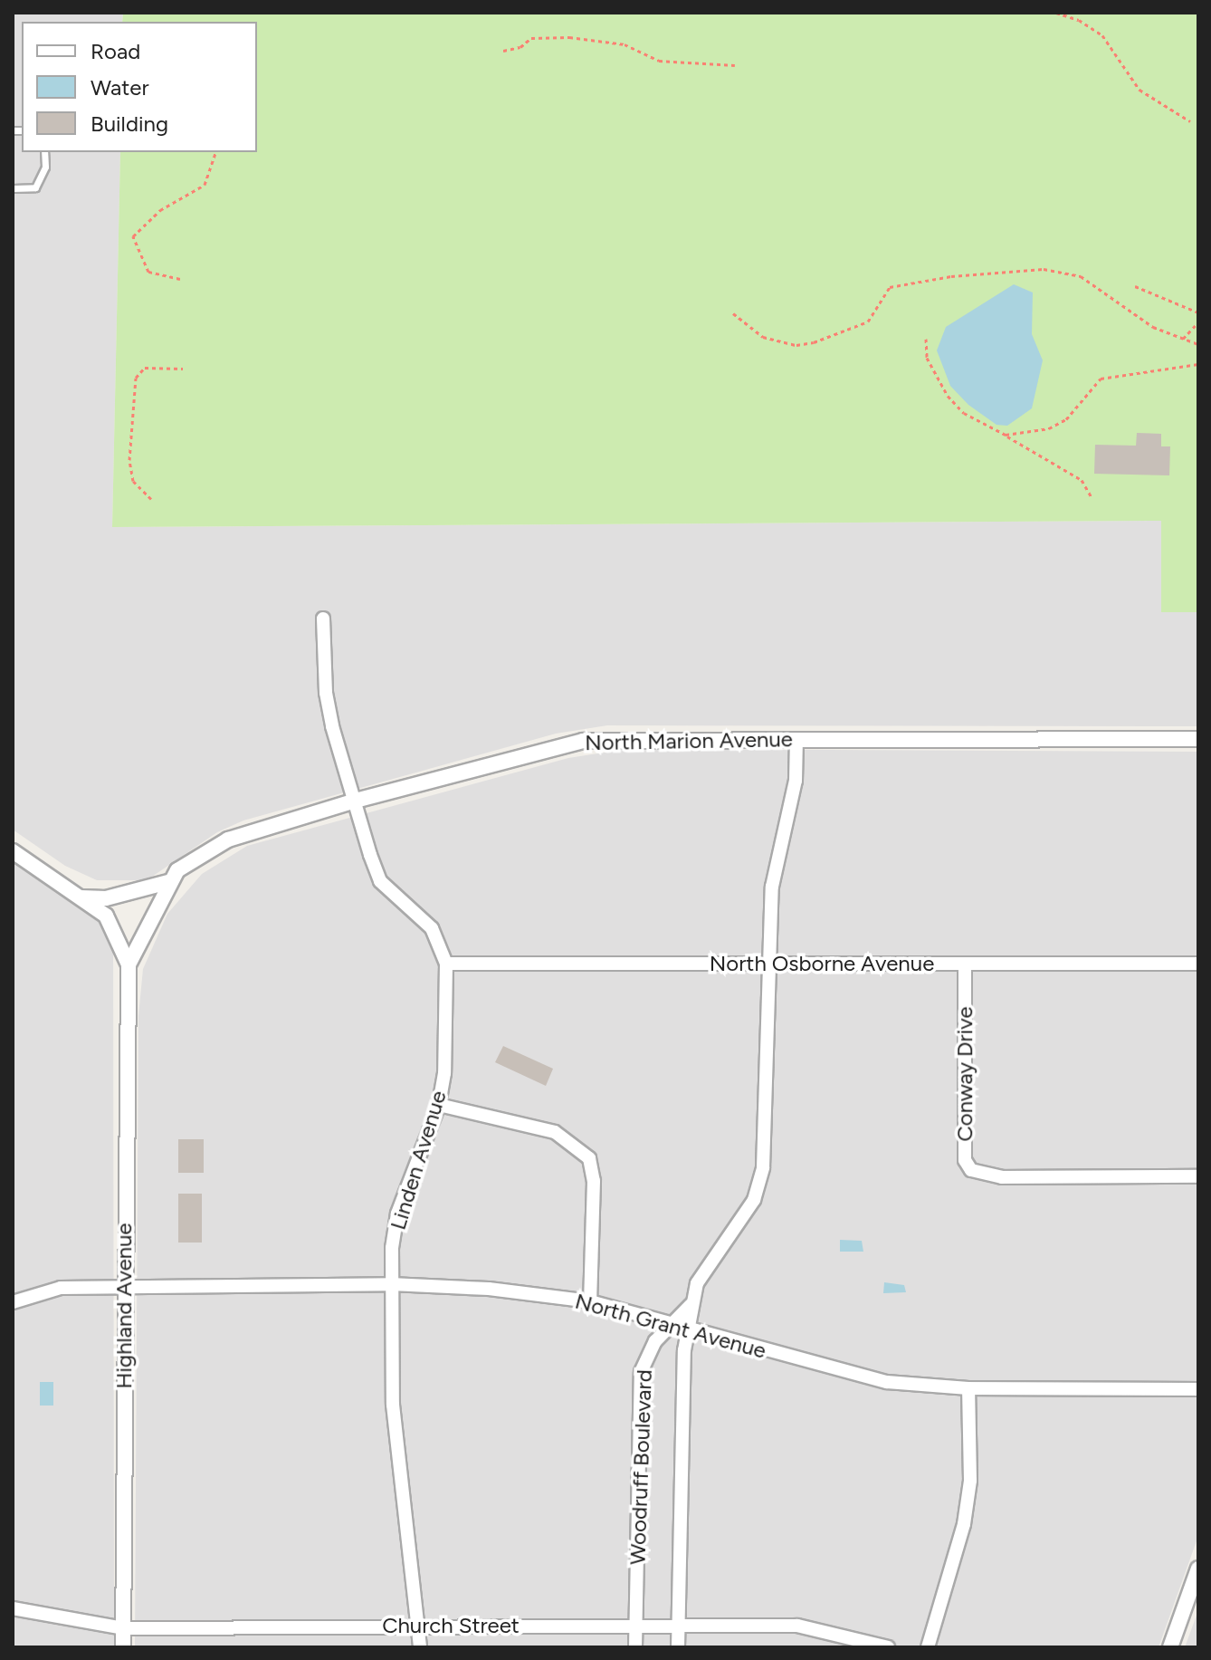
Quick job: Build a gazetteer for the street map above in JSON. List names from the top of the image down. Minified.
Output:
{"streets":{"street":["North Marion Avenue","North Osborne Avenue","Conway Drive","Linden Avenue","Highland Avenue","North Grant Avenue","Woodruff Boulevard","Church Street"]},"crossings":[["North Marion Avenue","Linden Avenue"],["North Marion Avenue","Highland Avenue"],["North Marion Avenue","Woodruff Boulevard"],["North Osborne Avenue","Conway Drive"],["North Osborne Avenue","Linden Avenue"],["North Osborne Avenue","Woodruff Boulevard"],["Linden Avenue","North Grant Avenue"],["Linden Avenue","Church Street"],["Highland Avenue","North Grant Avenue"],["Highland Avenue","Church Street"],["North Grant Avenue","Woodruff Boulevard"],["Woodruff Boulevard","Church Street"]],"legend":["Road","Water","Building"]}
